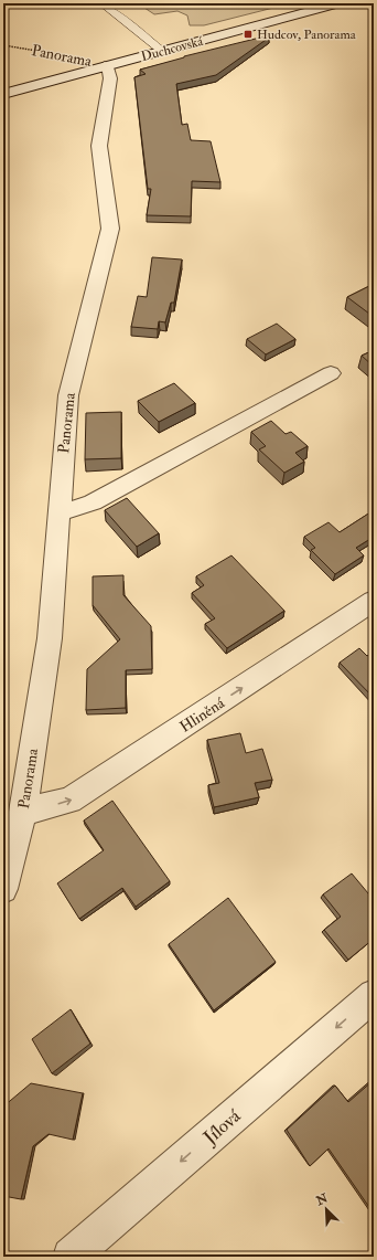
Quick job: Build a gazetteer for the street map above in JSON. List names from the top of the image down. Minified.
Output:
{"streets":{"street":["Duchcovská","Panorama","Hliněná","Jílová"]},"crossings":[["Duchcovská","Panorama"],["Panorama","Hliněná"]],"one_way":["Hliněná","Jílová"],"places":{"transit":["Hudcov, Panorama"]},"north":"top left"}
